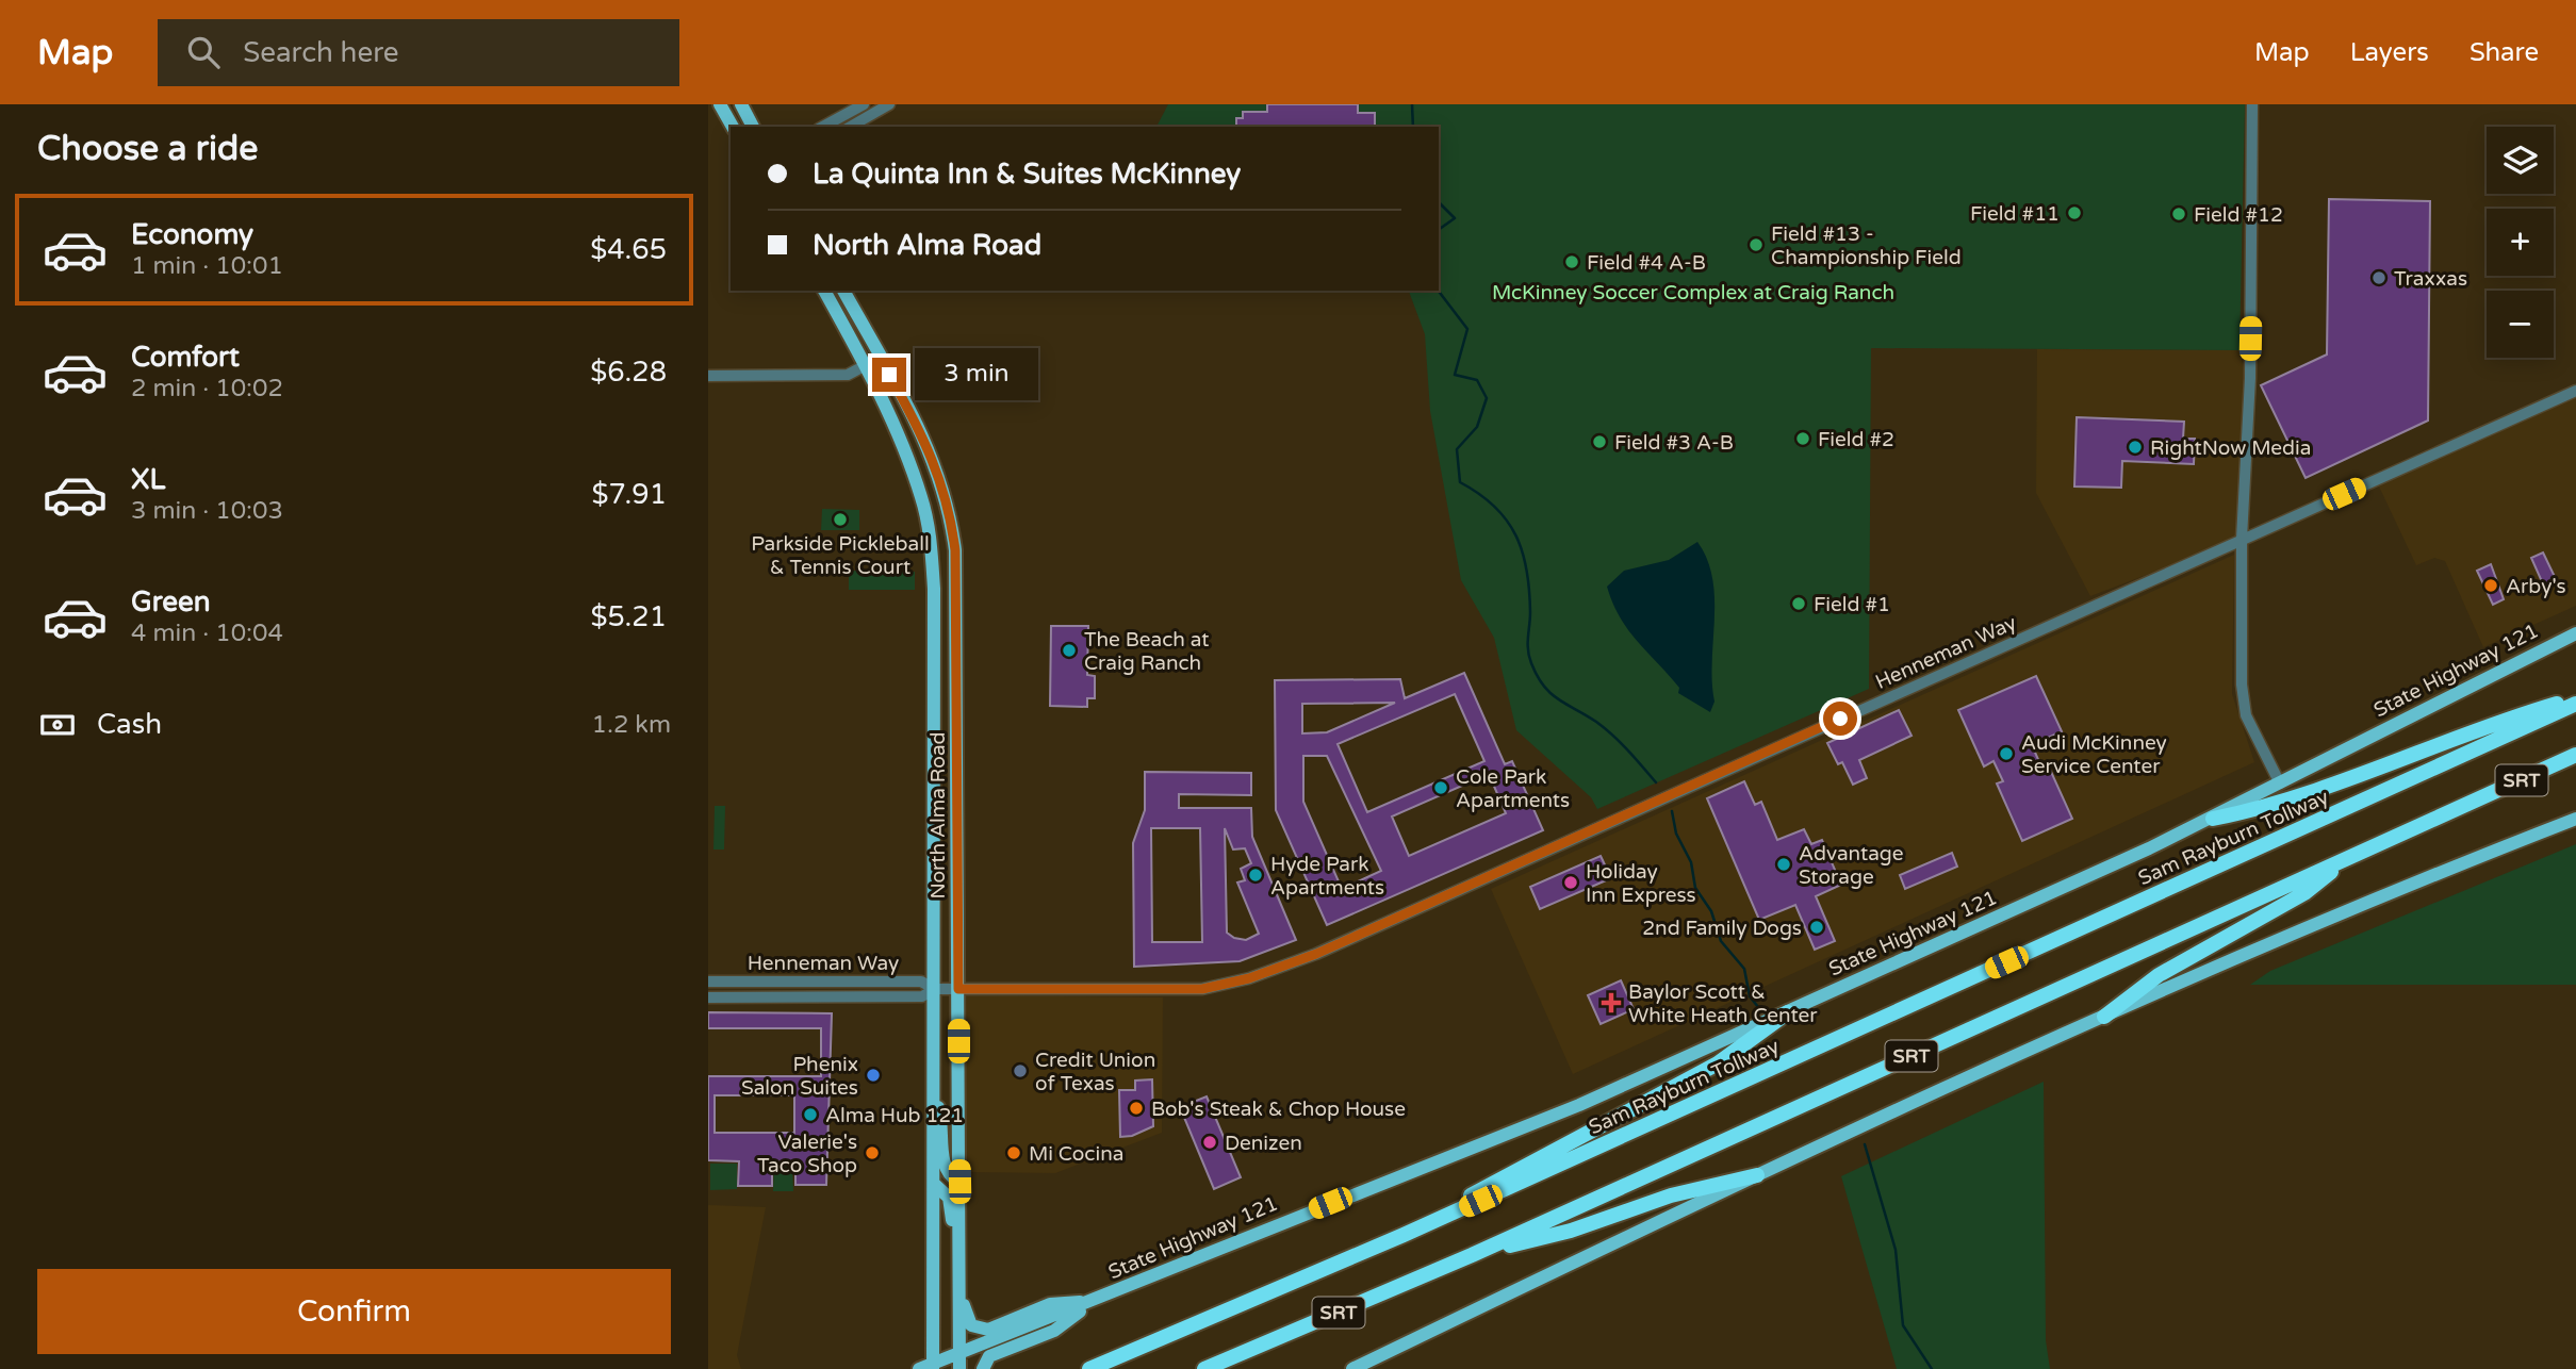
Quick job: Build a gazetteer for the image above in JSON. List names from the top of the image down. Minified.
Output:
{"streets":{"highway":["SRT","Sam Rayburn Tollway"],"main road":["State Highway 121","North Alma Road"],"street":["Henneman Way"]},"crossings":[["Henneman Way","North Alma Road"],["State Highway 121","North Alma Road"]],"parks":["McKinney Soccer Complex at Craig Ranch"],"places":{"other":["Field #11","Field #12","Field #13 - Championship Field","Field #4 A-B","Traxxas","Field #2","Field #3 A-B","RightNow Media","Parkside Pickleball & Tennis Court","Arby's","Field #1","The Beach at Craig Ranch","Audi McKinney Service Center","Cole Park Apartments","Advantage Storage","Hyde Park Apartments","Holiday Inn Express","2nd Family Dogs","Credit Union of Texas","Phenix Salon Suites","Bob's Steak & Chop House","Alma Hub 121","Denizen","Valerie's Taco Shop","Mi Cocina"],"health":["Baylor Scott & White Heath Center"]},"page":{"header":"Map","search":"Search here","nav":["Map","Layers","Share"],"heading":"Choose a ride","map_buttons":["+","−"],"banner":["La Quinta Inn & Suites McKinney","North Alma Road"],"list":[{"name":"Economy","note":"1 min · 10:01","value":"$4.65"},{"name":"Comfort","note":"2 min · 10:02","value":"$6.28"},{"name":"XL","note":"3 min · 10:03","value":"$7.91"},{"name":"Green","note":"4 min · 10:04","value":"$5.21"}],"bubble":"3 min","pay":["Cash","1.2 km"],"buttons":"Confirm"}}
